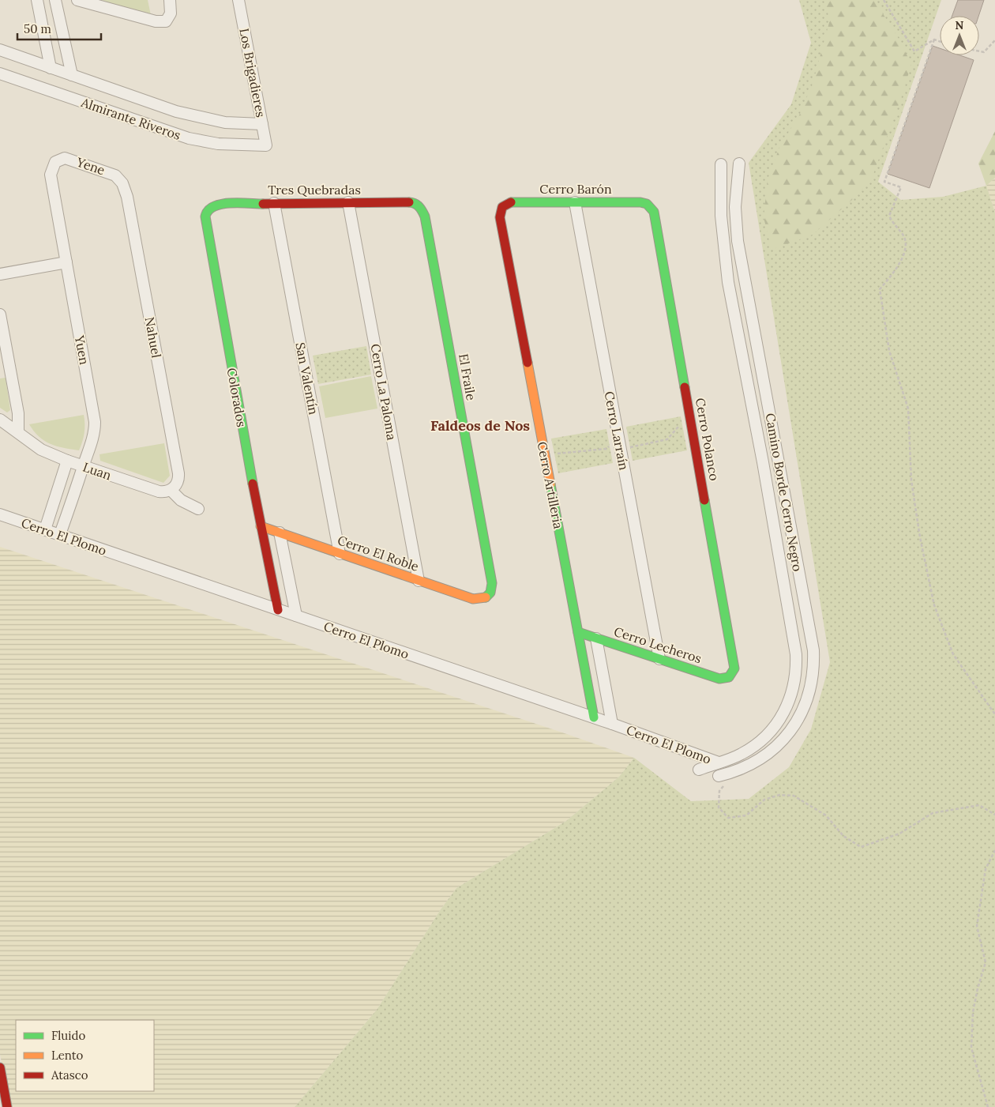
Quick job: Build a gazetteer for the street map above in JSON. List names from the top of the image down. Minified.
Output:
{"streets":{"street":["Los Brigadieres","Almirante Riveros","Yene","Cerro Barón","Tres Quebradas","Nahuel","Yuen","El Fraile","San Valentín","Cerro La Paloma","Colorados","Cerro Larraín","Cerro Polanco","Luan","Cerro Artilleria","Camino Borde Cerro Negro","Cerro El Plomo","Cerro El Roble","Cerro Lecheros"]},"crossings":[["Los Brigadieres","Almirante Riveros"],["Yene","Nahuel"],["Yene","Yuen"],["Cerro Barón","Cerro Larraín"],["Cerro Barón","Cerro Polanco"],["Cerro Barón","Cerro Artilleria"],["Tres Quebradas","El Fraile"],["Tres Quebradas","San Valentín"],["Tres Quebradas","Cerro La Paloma"],["Tres Quebradas","Colorados"],["Nahuel","Luan"],["Yuen","Luan"],["Yuen","Cerro El Plomo"],["El Fraile","Cerro El Roble"],["San Valentín","Cerro El Roble"],["Cerro La Paloma","Cerro El Roble"],["Colorados","Cerro El Plomo"],["Colorados","Cerro El Roble"],["Cerro Larraín","Cerro Lecheros"],["Cerro Polanco","Cerro Lecheros"],["Cerro Artilleria","Cerro El Plomo"],["Cerro Artilleria","Cerro Lecheros"],["Camino Borde Cerro Negro","Cerro El Plomo"]],"districts":["Faldeos de Nos"],"legend":["Fluido","Lento","Atasco"],"scale_bar":"50 m","north":"top"}
